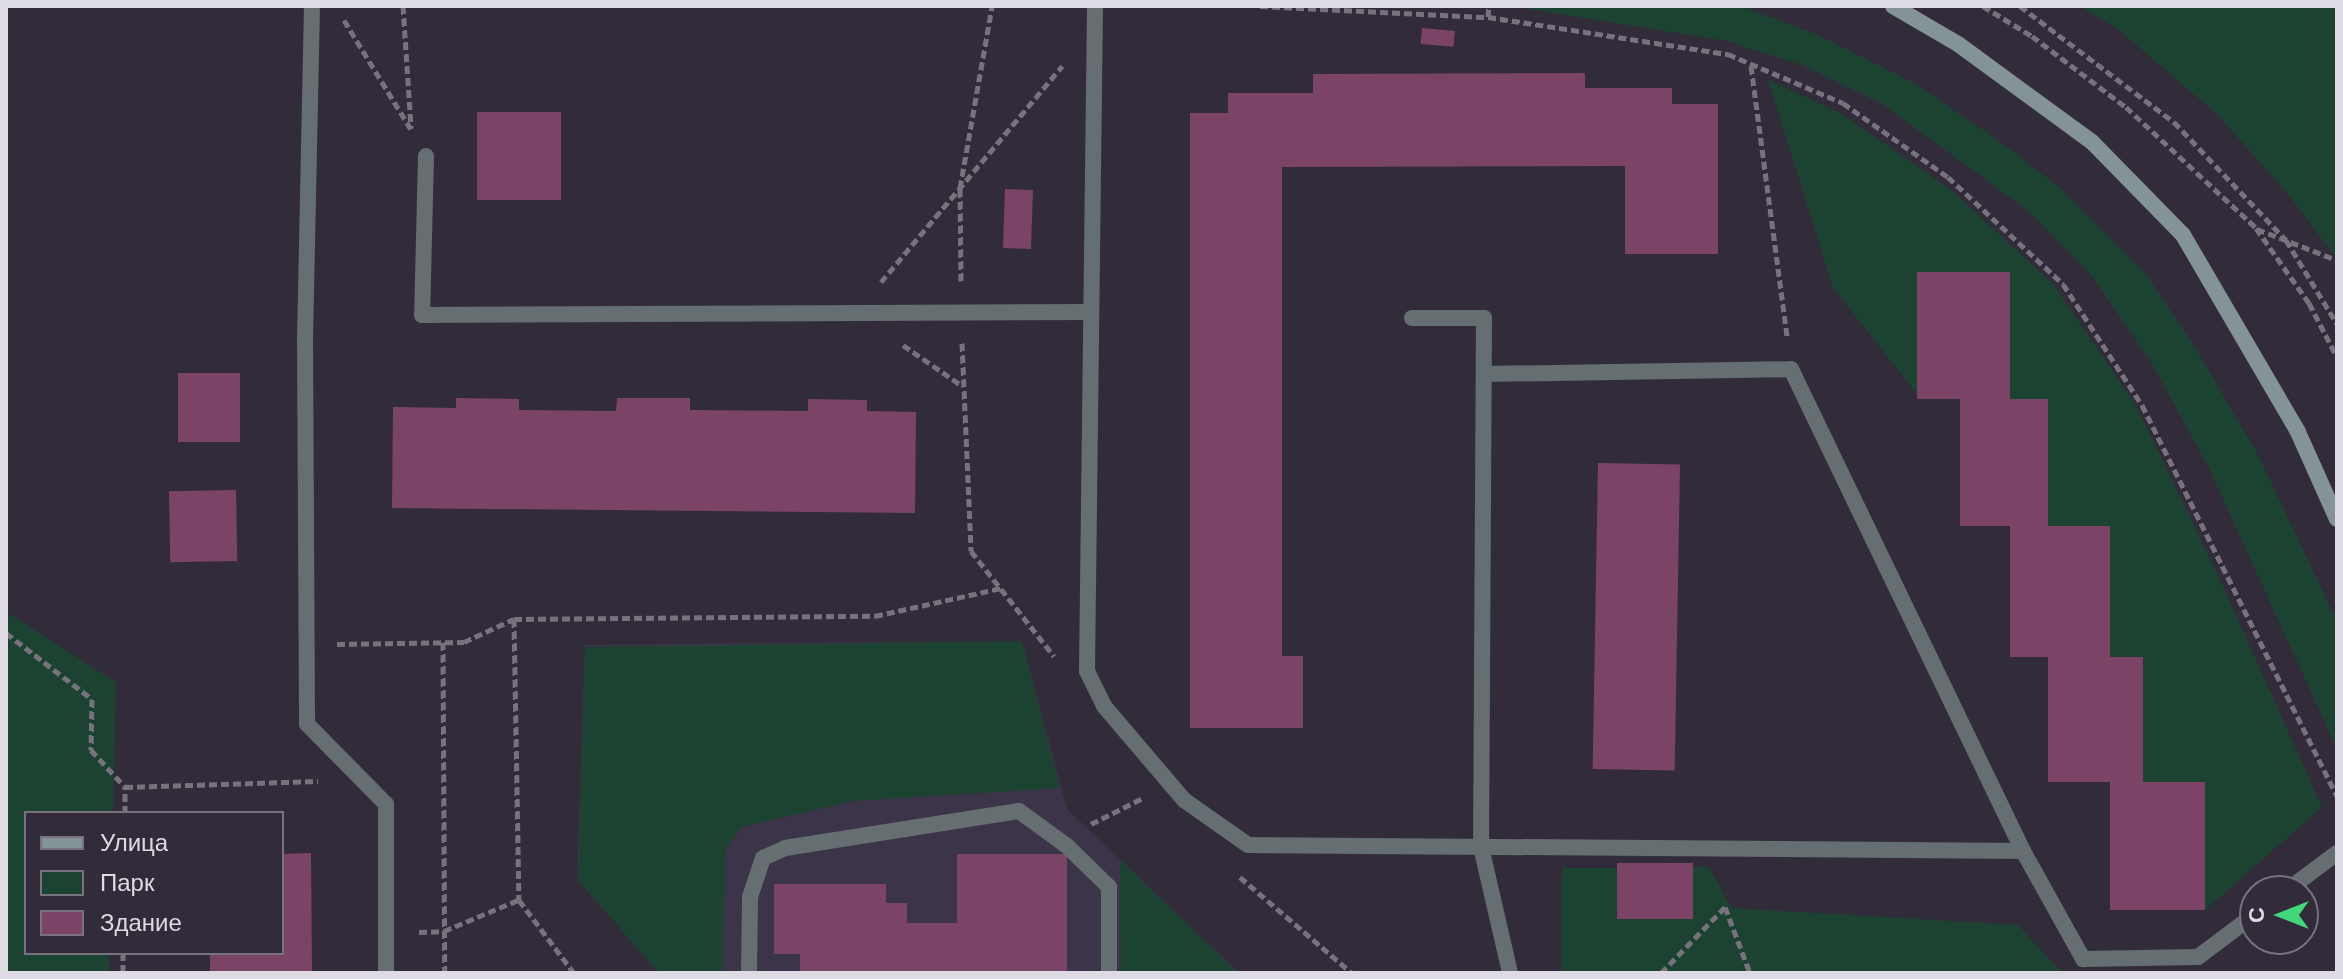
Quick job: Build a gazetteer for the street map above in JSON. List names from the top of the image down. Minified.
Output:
{"legend":["Улица","Парк","Здание"],"north":"left"}
